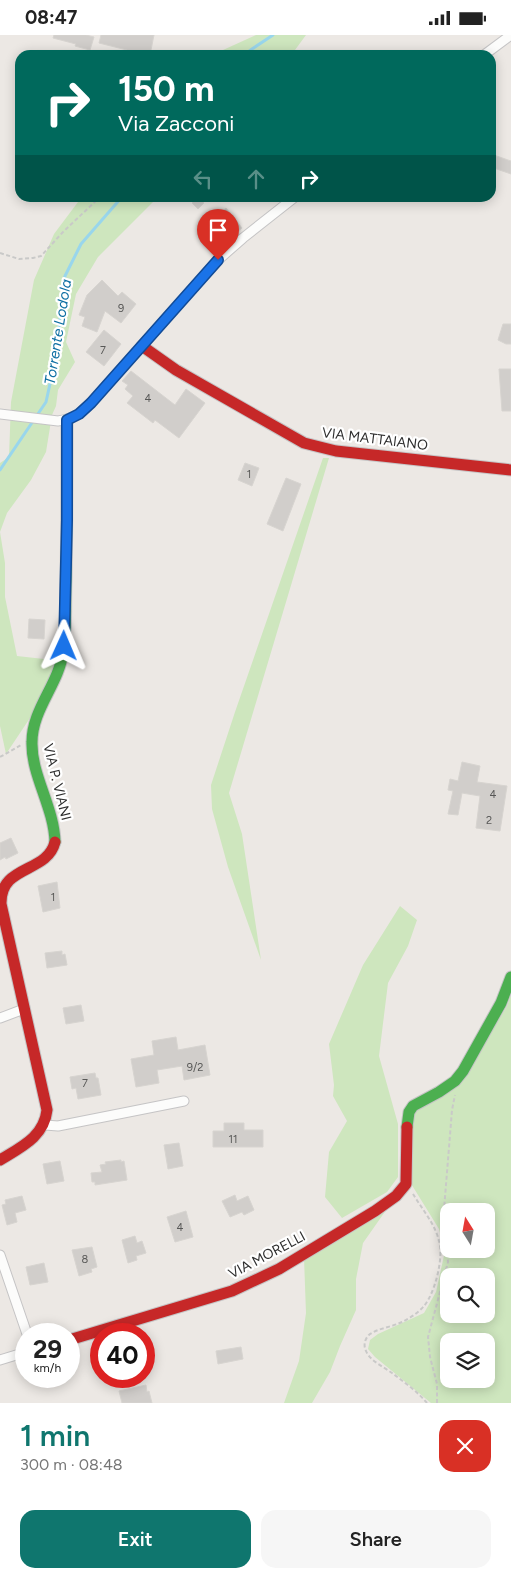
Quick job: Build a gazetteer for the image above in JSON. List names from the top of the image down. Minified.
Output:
{"streets":{"street":["VIA MATTAIANO","VIA P. VIANI","VIA MORELLI"]},"water":["Torrente Lodola"],"house_numbers":["9","7","4","1","4","2","1","9/2","7","11","4","8"],"north":"top","page":{"status":"08:47","turn":["150 m","Via Zacconi"],"speed":"29 km/h","limit":"40","heading":["1 min","300 m · 08:48"],"buttons":["Exit","Share"]}}
